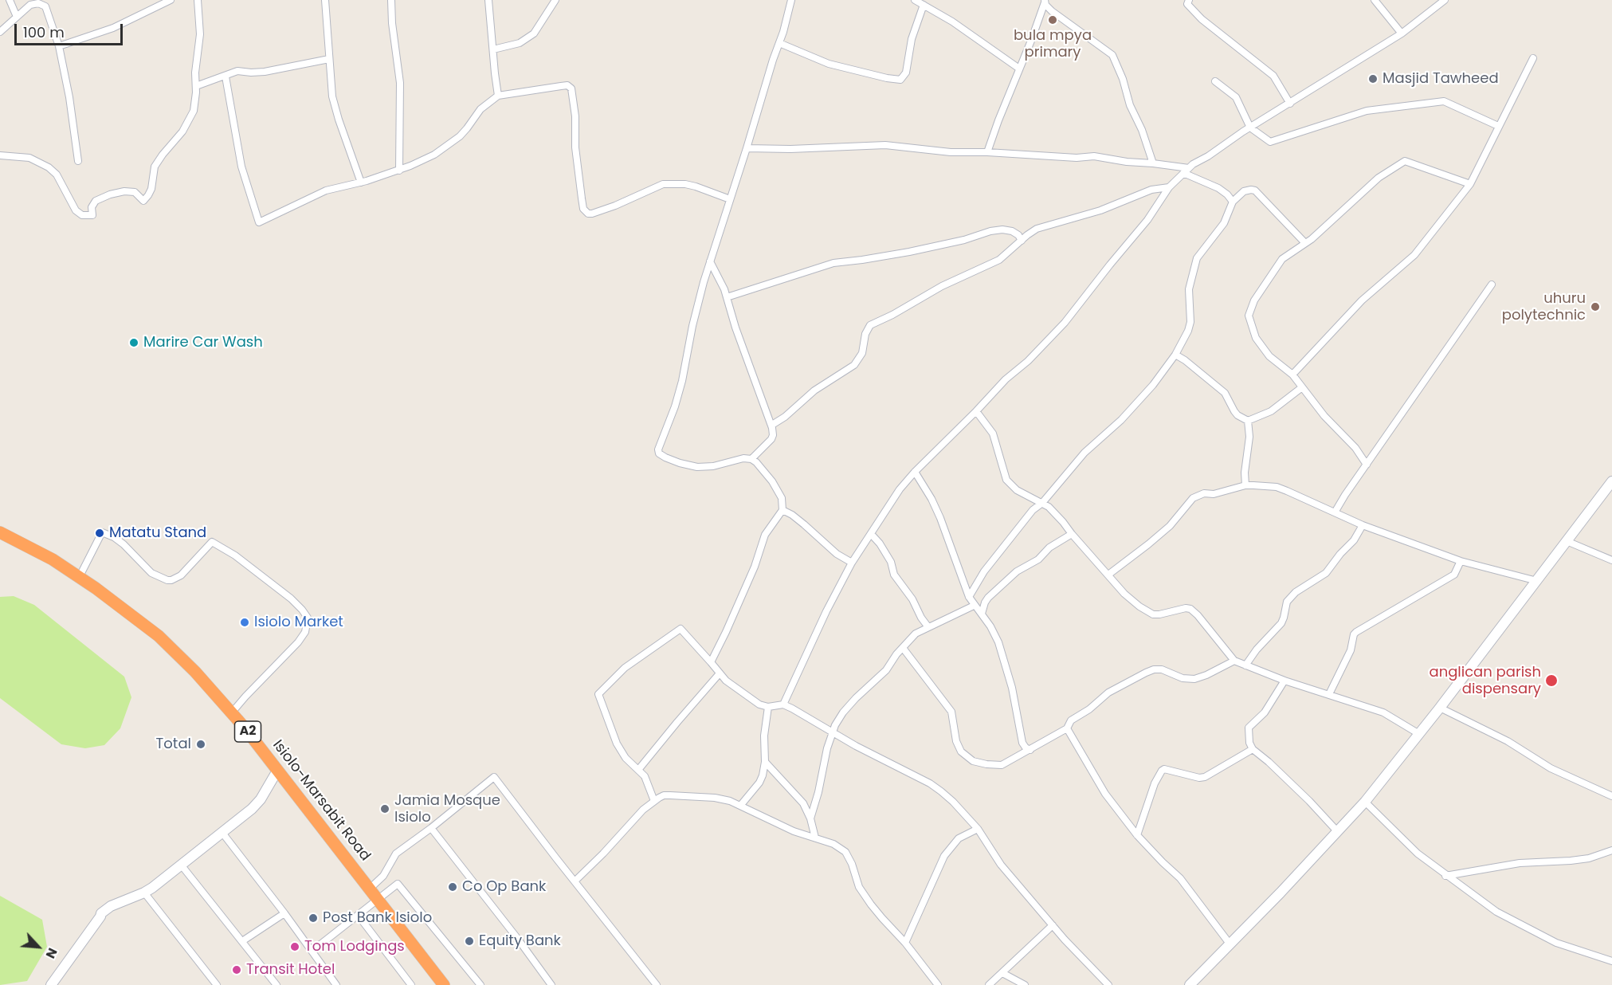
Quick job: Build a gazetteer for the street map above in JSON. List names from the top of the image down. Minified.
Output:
{"streets":{"highway":["A2","Isiolo-Marsabit Road"]},"places":["bula mpya primary","Masjid Tawheed","uhuru polytechnic","Marire Car Wash","Matatu Stand","Isiolo Market","anglican parish dispensary","Total","Jamia Mosque Isiolo","Co Op Bank","Post Bank Isiolo","Equity Bank","Tom Lodgings","Transit Hotel"],"scale_bar":"100 m","north":"bottom right"}
